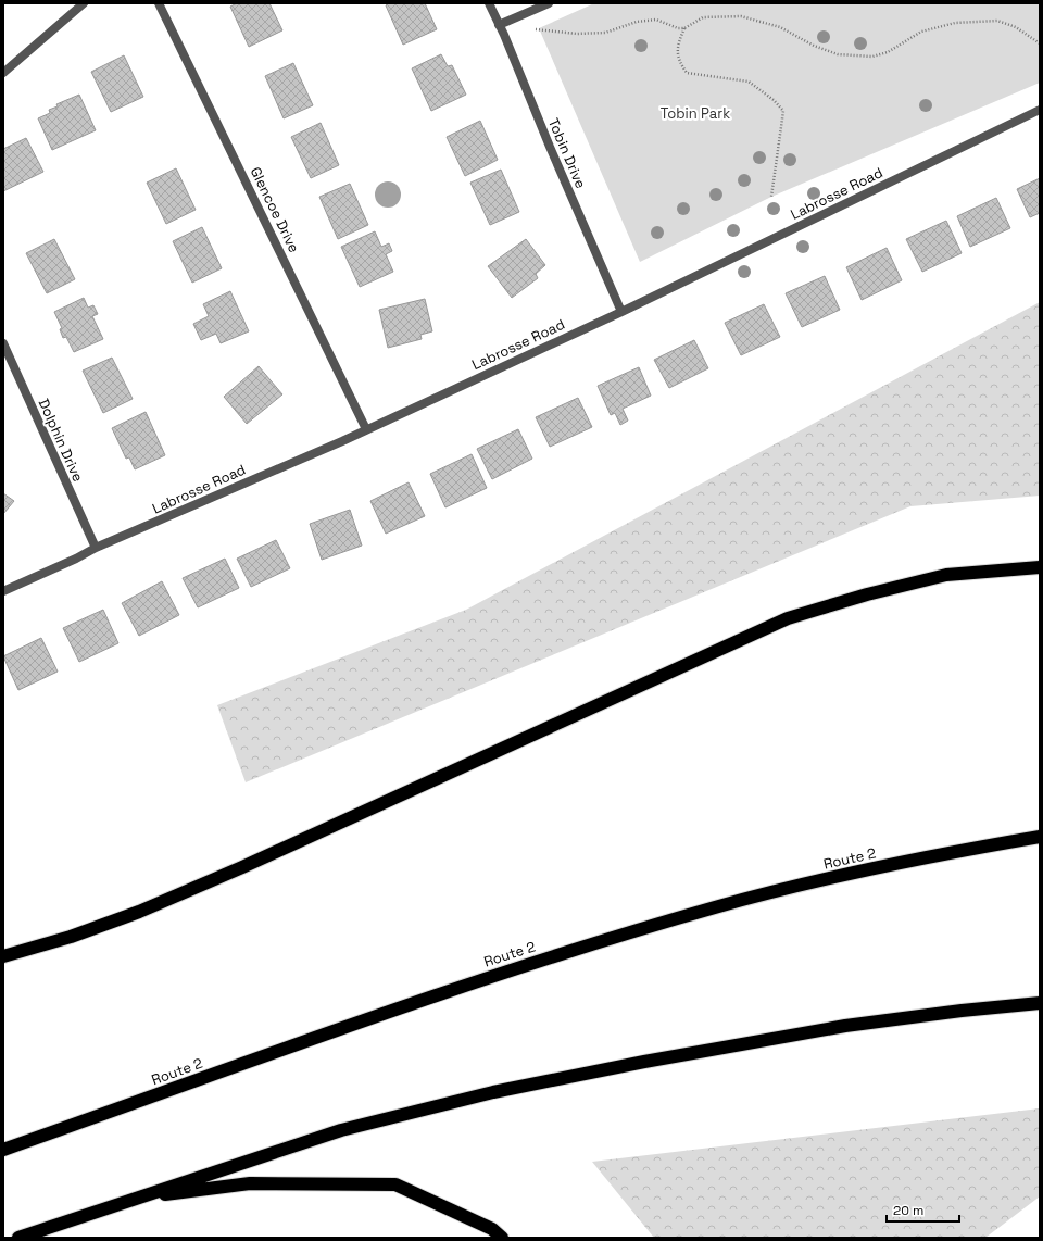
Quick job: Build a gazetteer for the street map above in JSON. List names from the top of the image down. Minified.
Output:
{"streets":{"highway":["Route 2"],"street":["Tobin Drive","Labrosse Road","Glencoe Drive","Dolphin Drive"]},"crossings":[["Tobin Drive","Labrosse Road"],["Labrosse Road","Glencoe Drive"],["Labrosse Road","Dolphin Drive"]],"parks":["Tobin Park"],"scale_bar":"20 m"}
